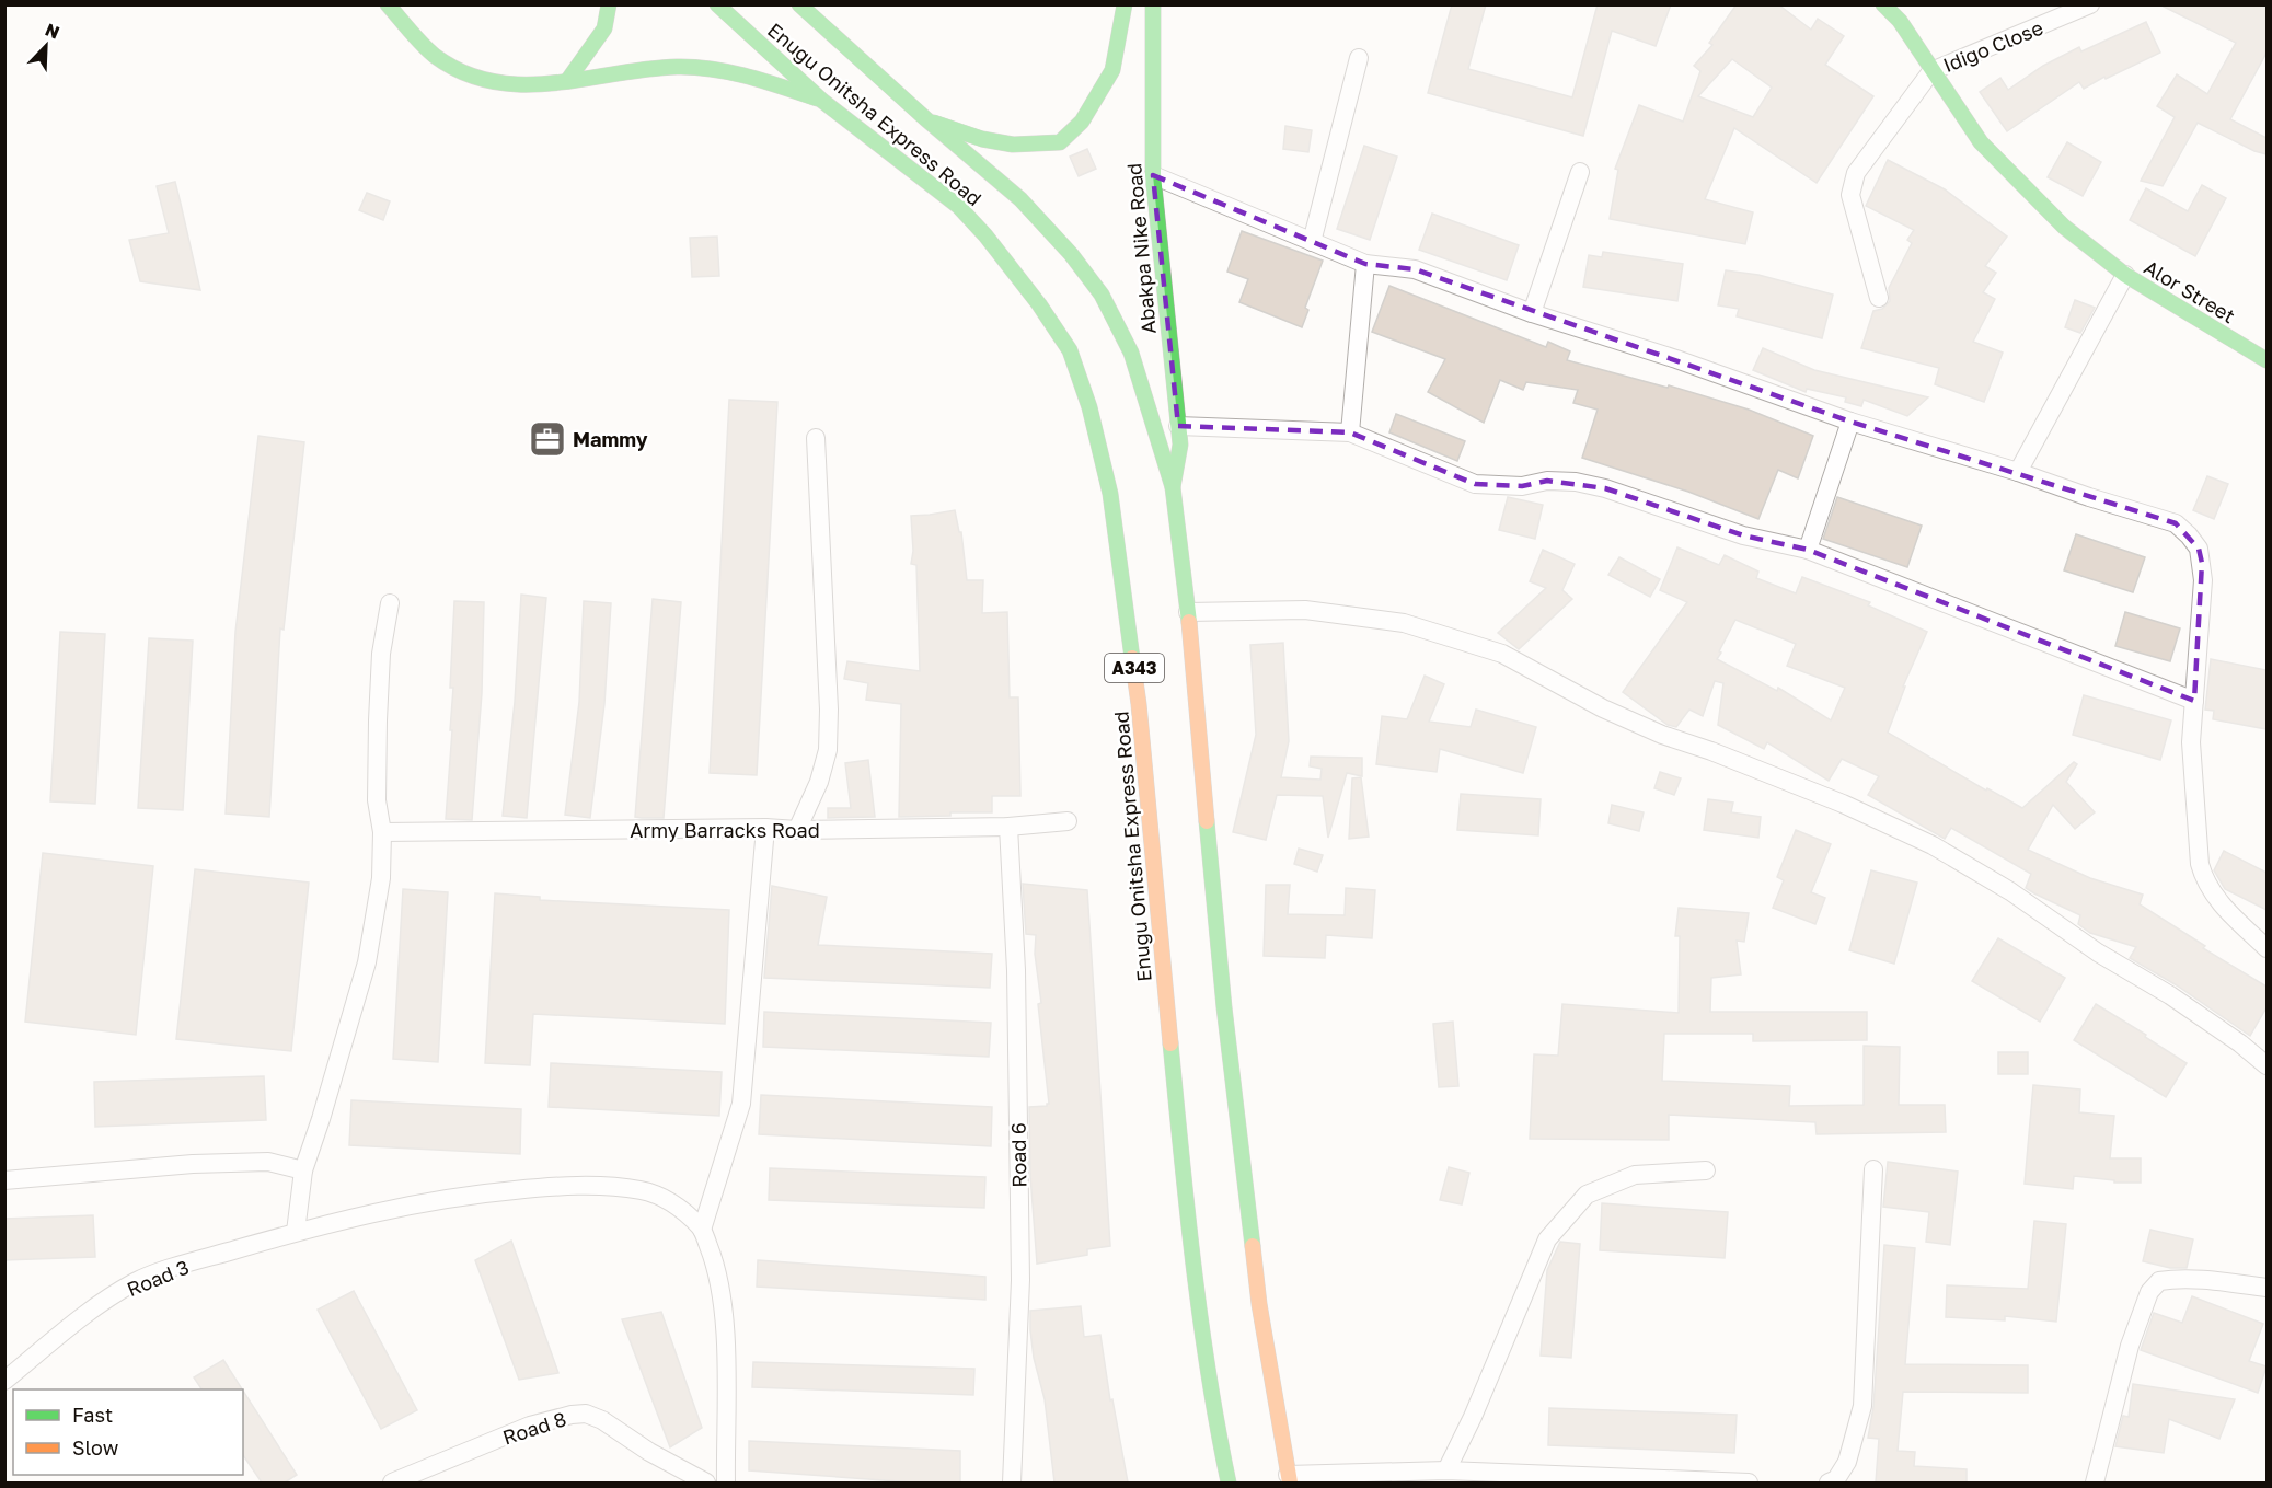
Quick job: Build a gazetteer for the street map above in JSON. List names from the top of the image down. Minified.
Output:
{"streets":{"main road":["Enugu Onitsha Express Road","Abakpa Nike Road","Alor Street","A343"],"street":["Idigo Close","Army Barracks Road","Road 6","Road 3","Road 8"]},"crossings":[["Idigo Close","Alor Street"],["Enugu Onitsha Express Road","Abakpa Nike Road"],["Army Barracks Road","Road 6"]],"places":{"office":["Mammy"]},"legend":["Fast","Slow"],"north":"top right"}
